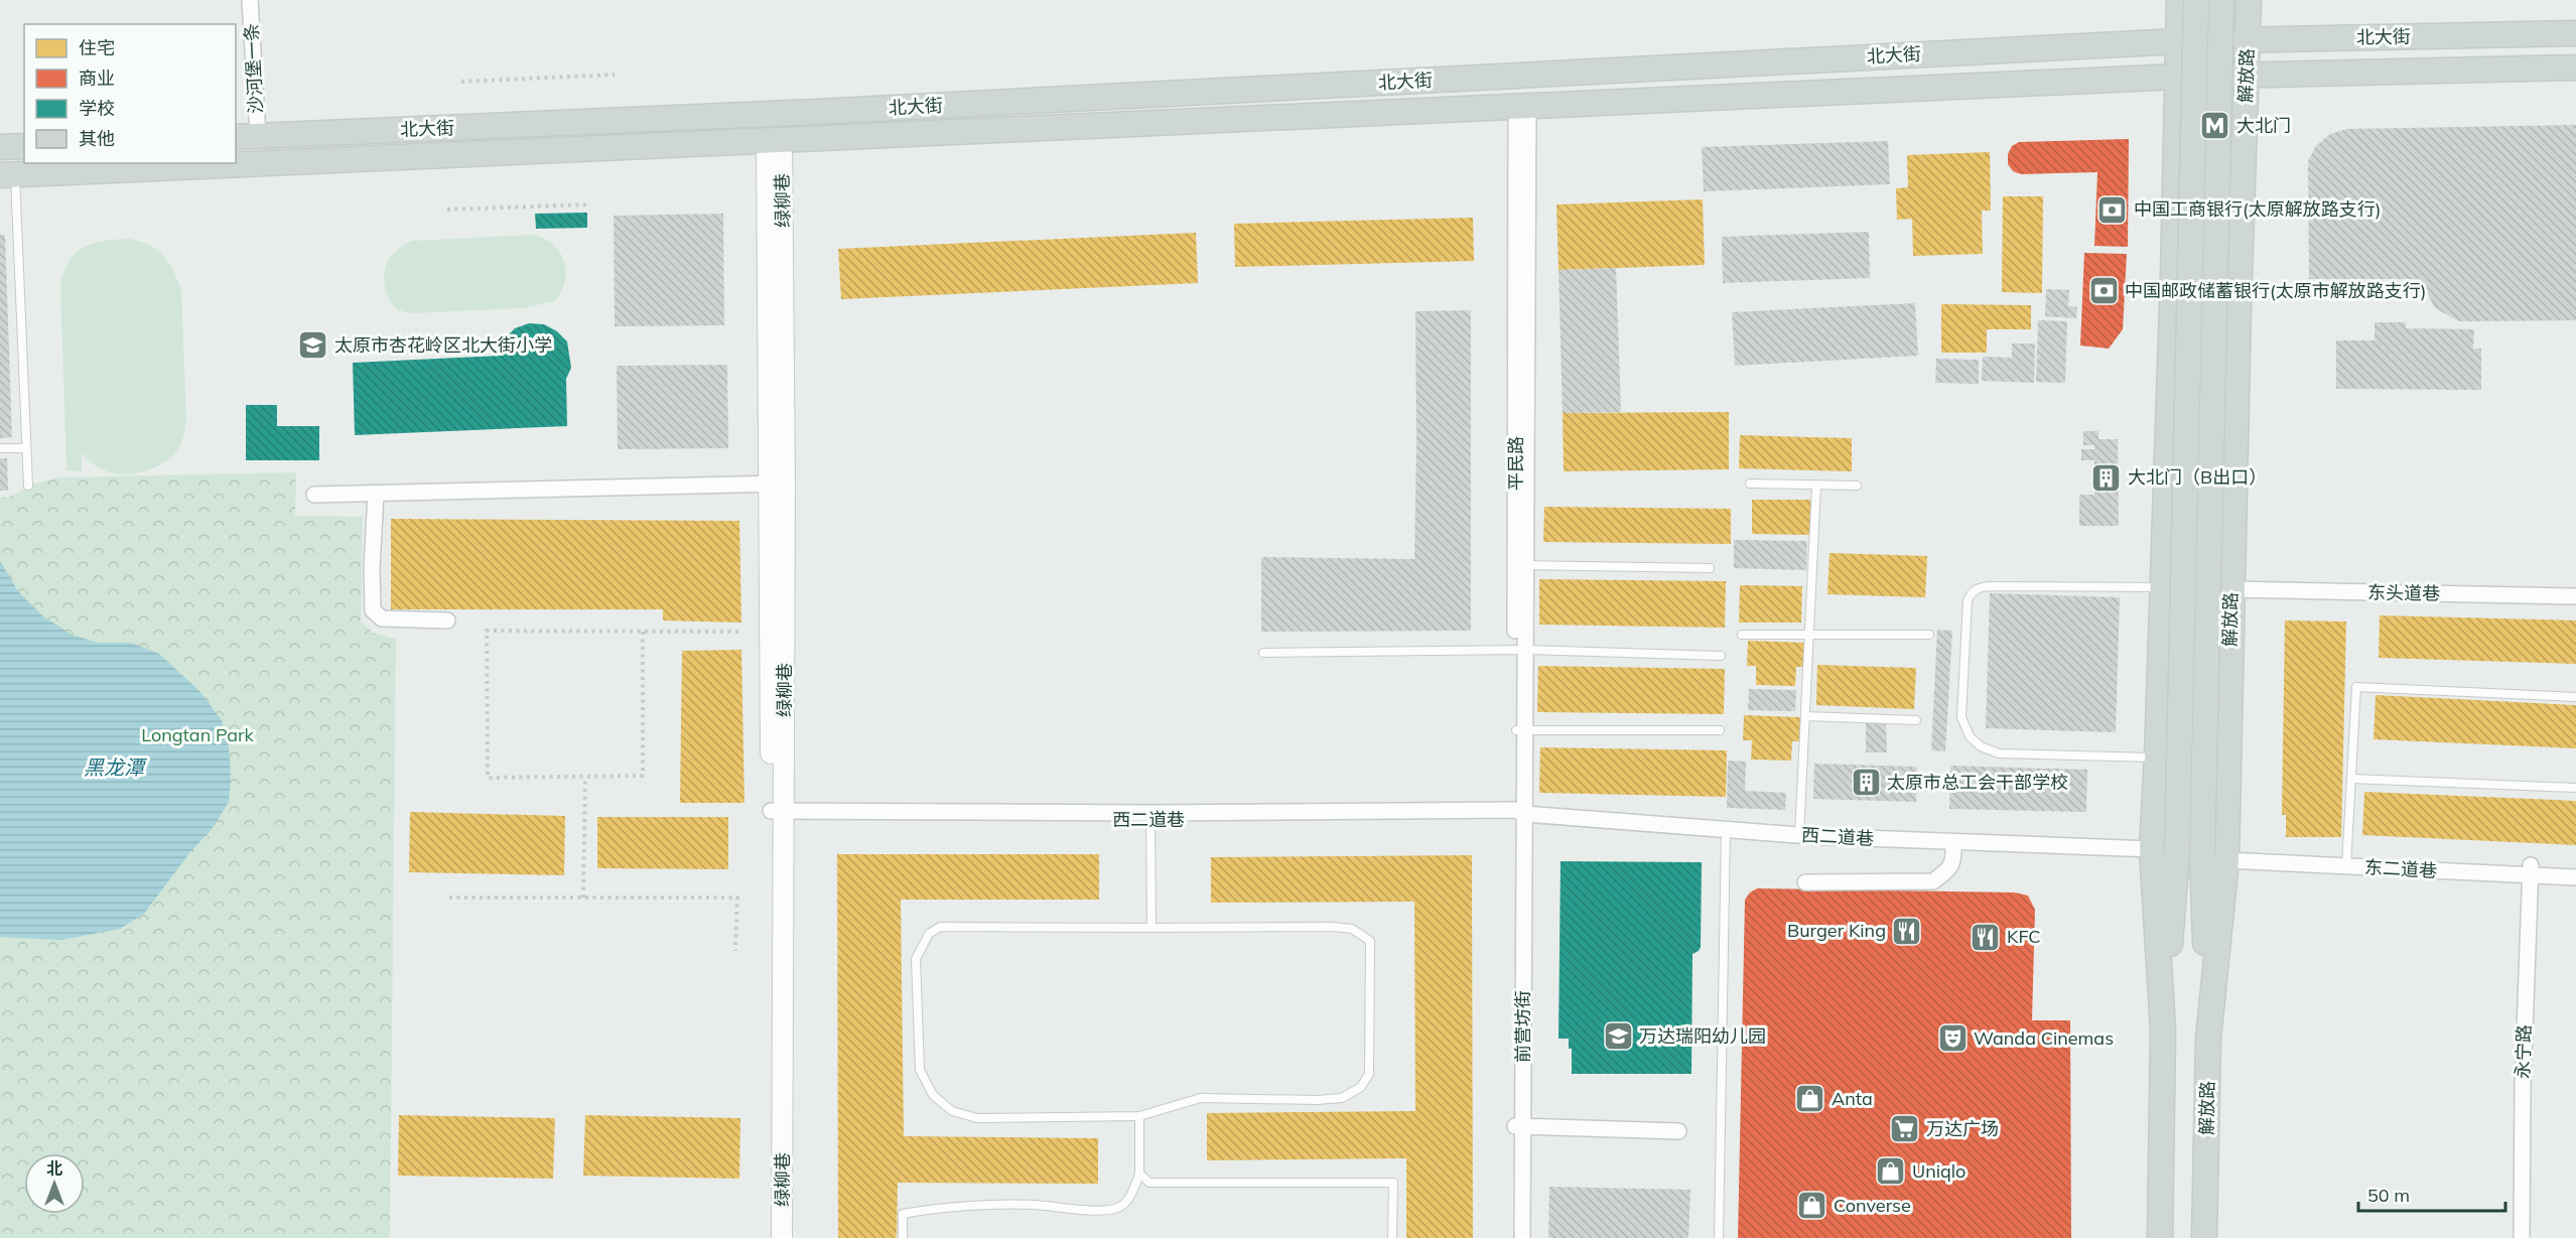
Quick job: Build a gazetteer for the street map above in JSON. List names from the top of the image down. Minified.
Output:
{"streets":{"main road":["北大街","解放路"],"street":["沙河堡一条","绿柳巷","平民路","东头道巷","西二道巷","东二道巷","前营坊街","永宁路"]},"crossings":[["北大街","沙河堡一条"],["北大街","解放路"],["解放路","东头道巷"],["解放路","东二道巷"],["绿柳巷","西二道巷"],["平民路","西二道巷"],["平民路","前营坊街"],["西二道巷","前营坊街"],["东二道巷","永宁路"]],"water":["黑龙潭"],"parks":["Longtan Park"],"places":{"metro station":["大北门"],"bank":["中国工商银行(太原解放路支行)","中国邮政储蓄银行(太原市解放路支行)"],"school or university":["太原市杏花岭区北大街小学","万达瑞阳幼儿园"],"building":["大北门（B出口）","太原市总工会干部学校"],"restaurant":["Burger King","KFC"],"theatre":["Wanda Cinemas"],"shop":["Anta","Uniqlo","Converse"],"supermarket":["万达广场"]},"legend":["住宅","商业","学校","其他"],"scale_bar":"50 m","north":"top"}
